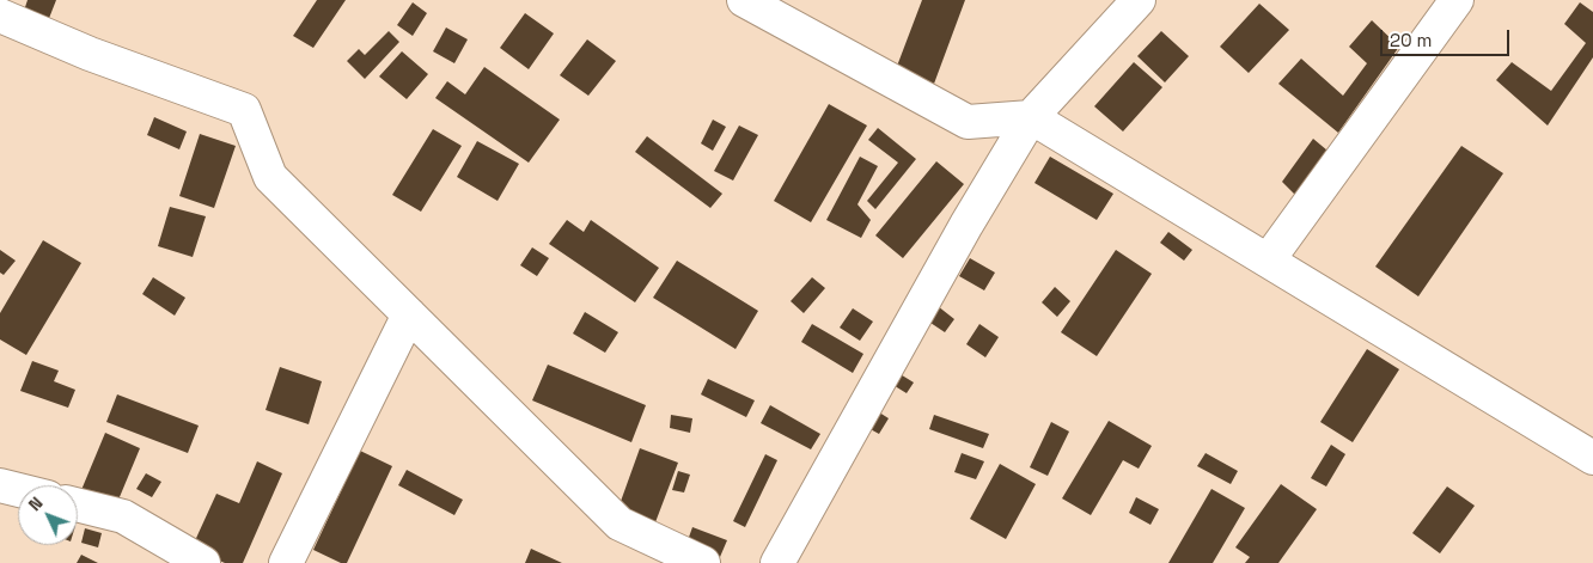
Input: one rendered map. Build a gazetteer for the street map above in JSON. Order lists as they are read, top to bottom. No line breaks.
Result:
{"scale_bar":"20 m","north":"top left"}
